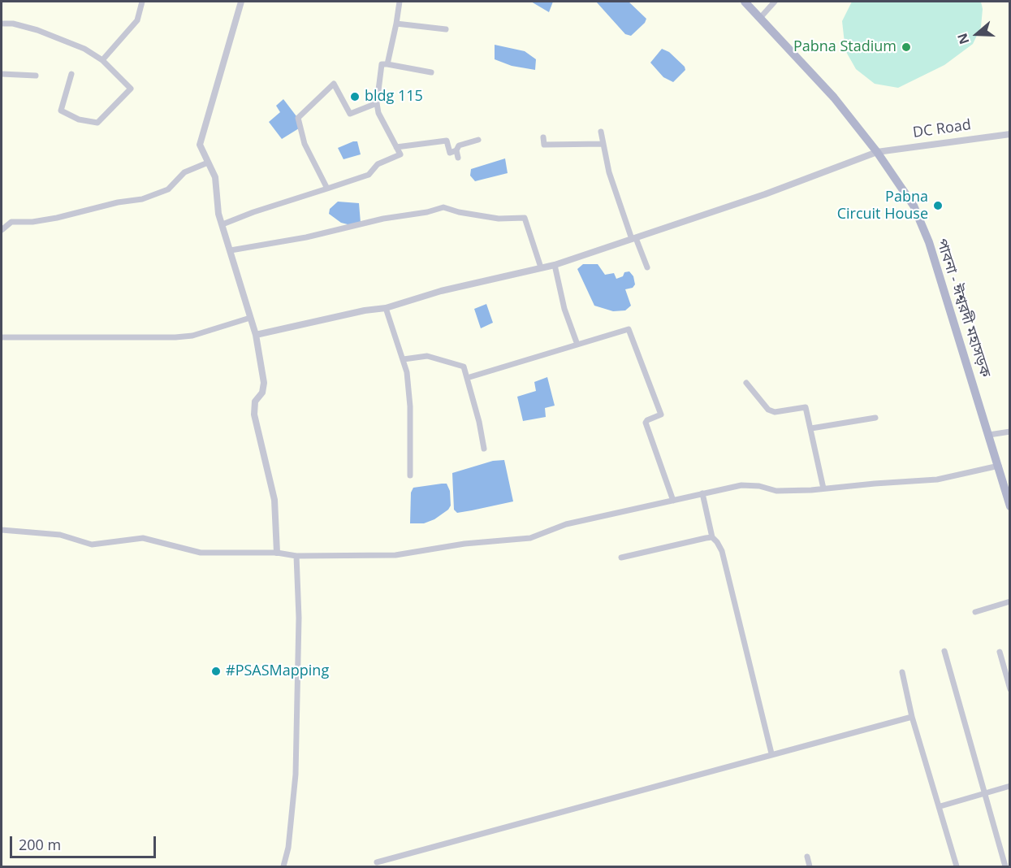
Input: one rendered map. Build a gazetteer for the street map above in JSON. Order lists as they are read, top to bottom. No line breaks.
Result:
{"streets":{"main road":["পাবনা - ঈশ্বরদী মহাসড়ক"],"street":["DC Road"]},"crossings":[["DC Road","পাবনা - ঈশ্বরদী মহাসড়ক"]],"places":["Pabna Stadium","bldg 115","Pabna Circuit House","#PSASMapping"],"scale_bar":"200 m","north":"left"}
